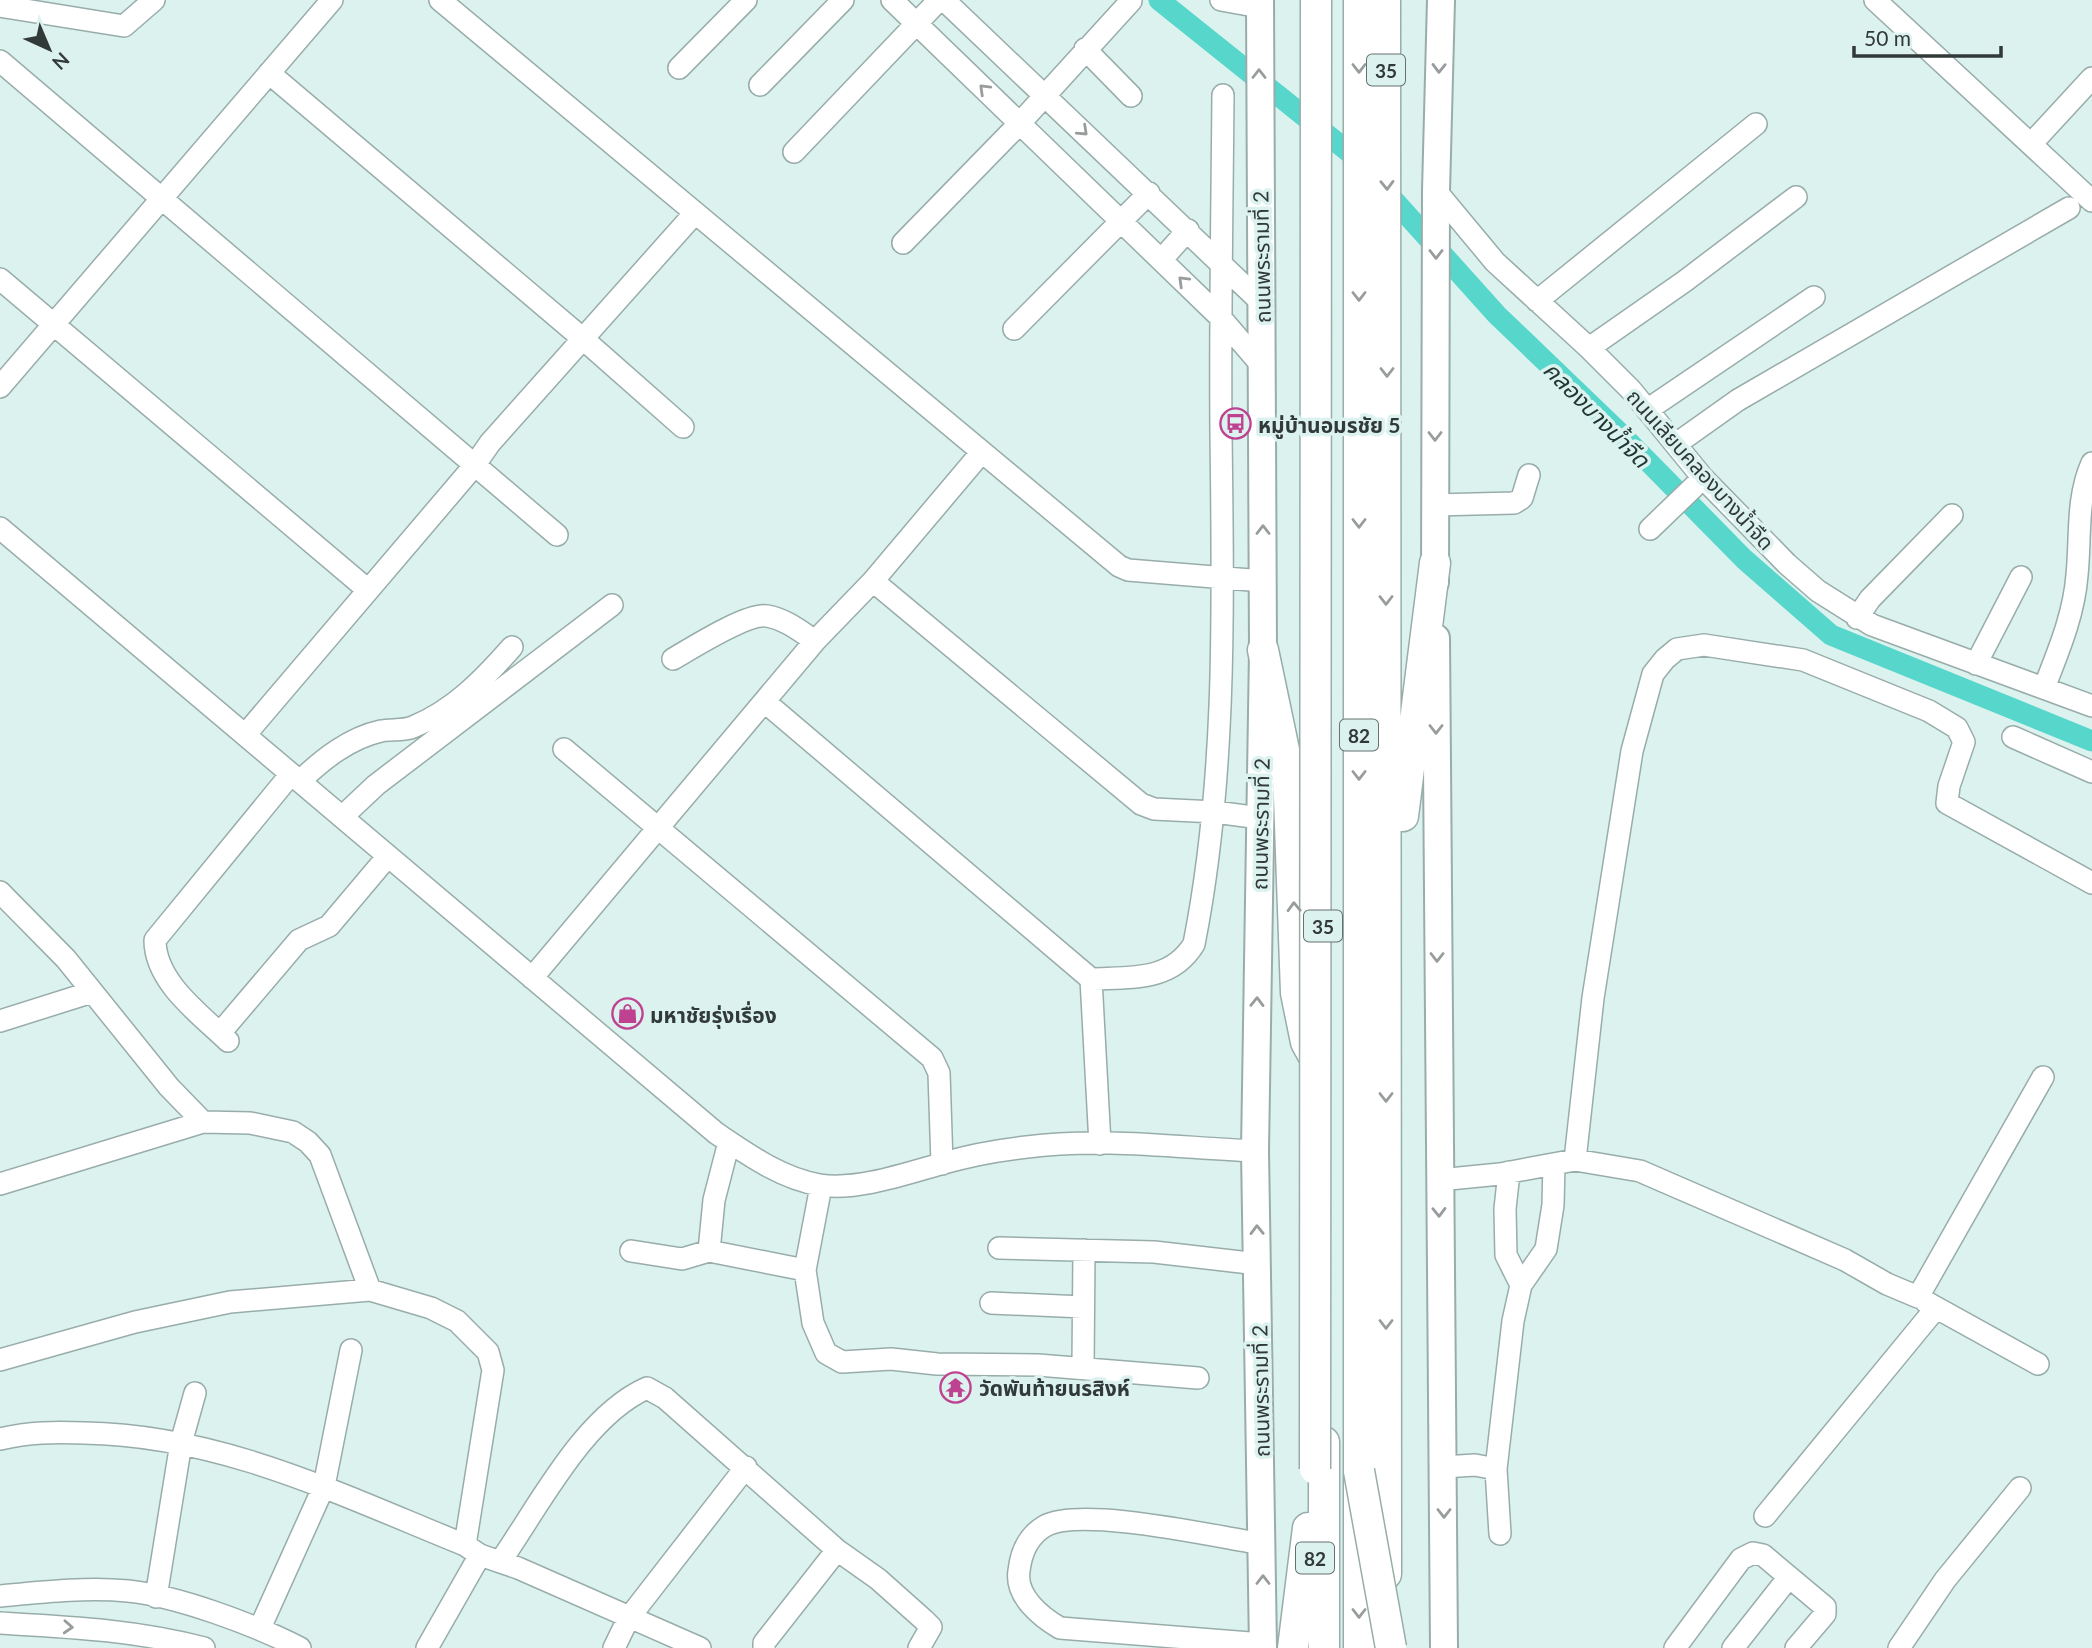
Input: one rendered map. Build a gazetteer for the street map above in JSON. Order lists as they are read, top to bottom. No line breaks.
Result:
{"streets":{"highway":["35","82"],"main road":["ถนนพระรามที่ 2"],"street":["ถนนเลียบคลองบางน้ำจืด"]},"water":["คลองบางน้ำจืด"],"places":{"bus stop":["หมู่บ้านอมรชัย 5"],"shop":["มหาชัยรุ่งเรื่อง"],"temple":["วัดพันท้ายนรสิงห์"]},"scale_bar":"50 m","north":"bottom right"}
